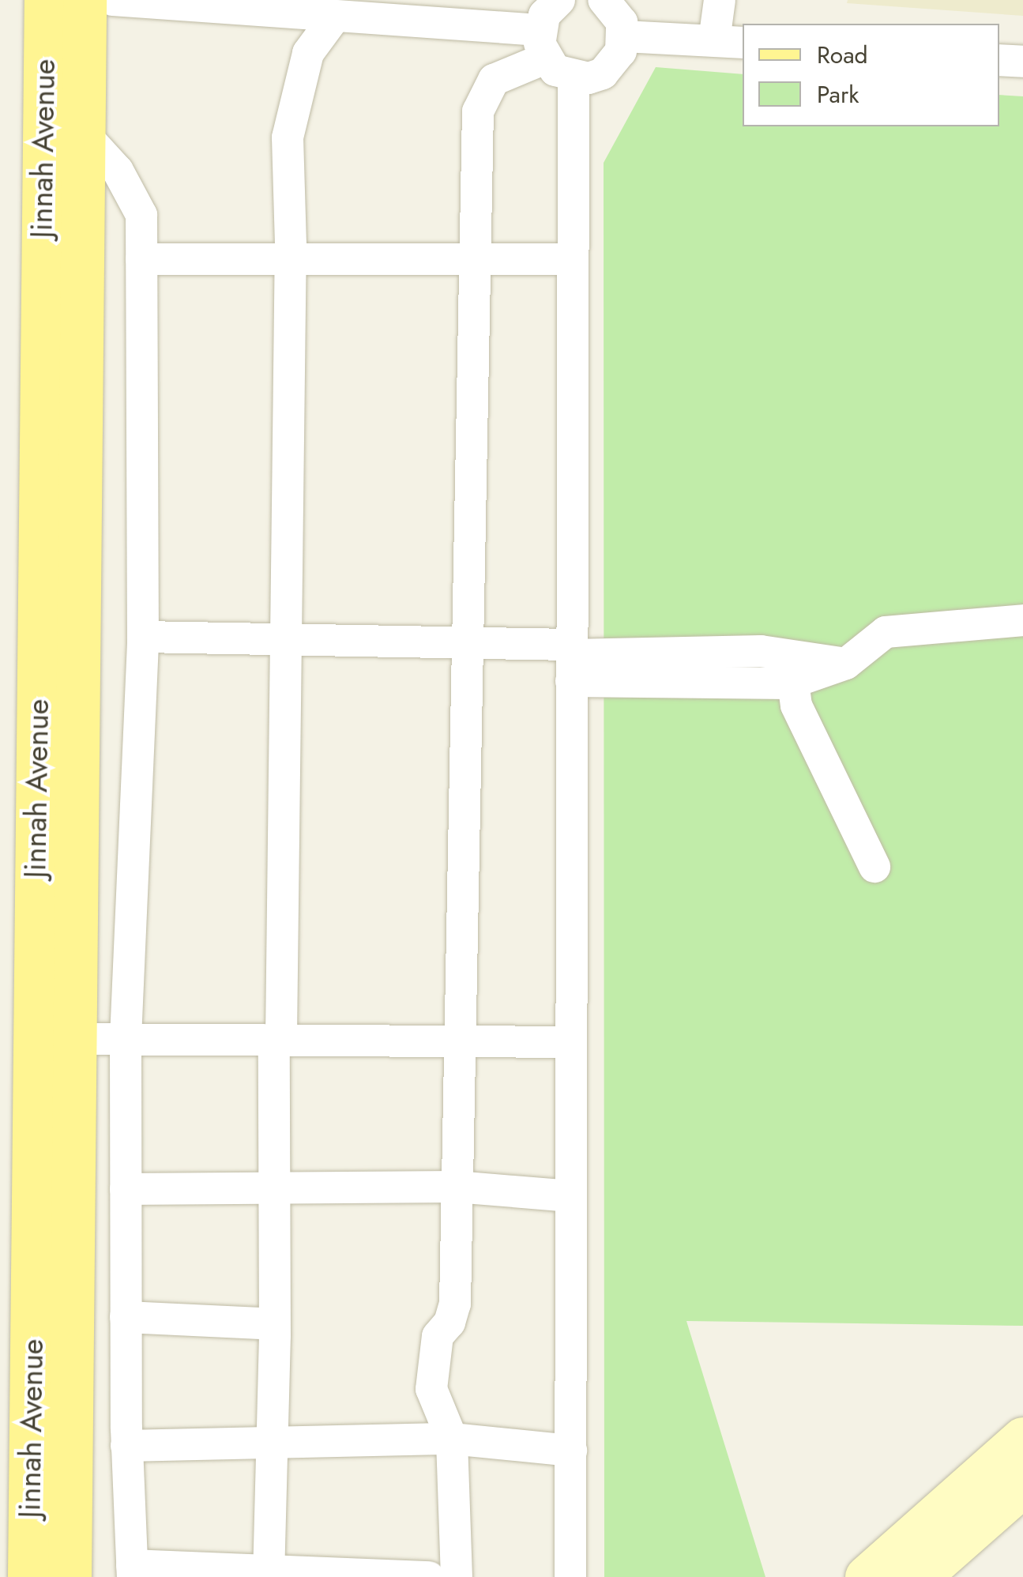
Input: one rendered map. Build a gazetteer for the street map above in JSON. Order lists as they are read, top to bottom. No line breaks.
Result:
{"streets":{"main road":["Jinnah Avenue"]},"legend":["Road","Park"]}
